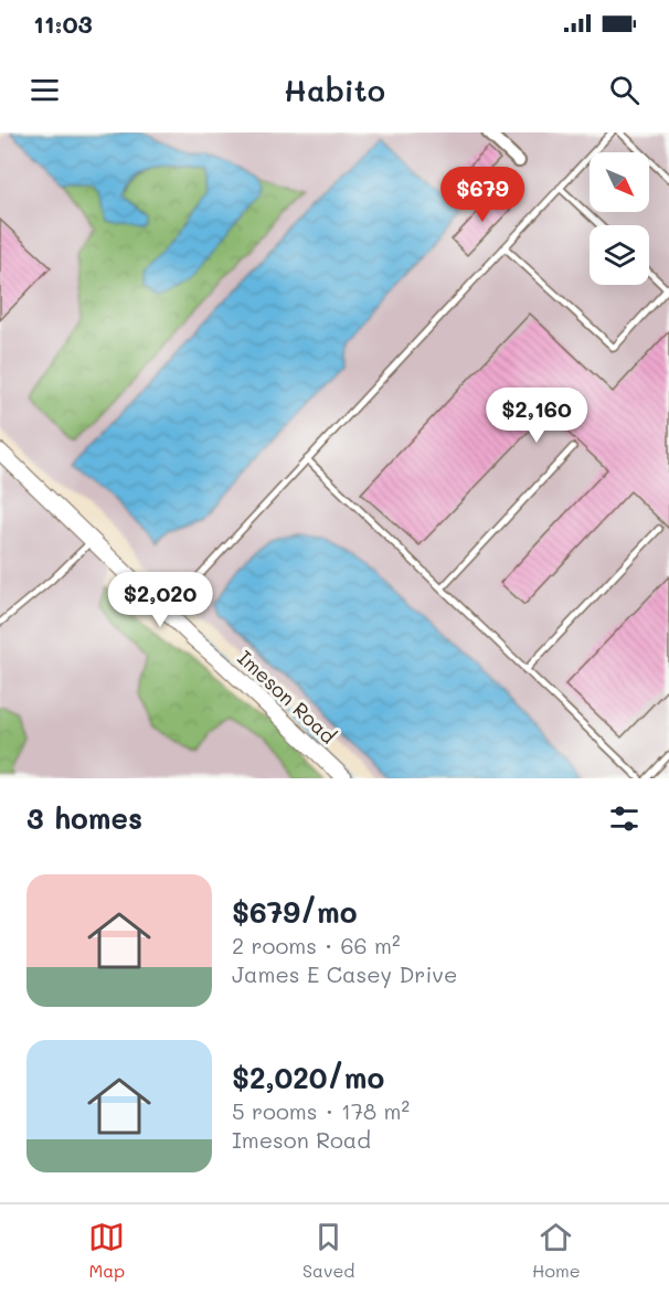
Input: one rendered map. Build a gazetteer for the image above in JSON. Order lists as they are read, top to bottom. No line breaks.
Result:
{"streets":{"street":["Imeson Road"]},"north":"bottom right","page":{"status":"11:03","header":"Habito","price":["$679","$2,160","$2,020"],"heading":"3 homes","list":[{"name":"$679/mo","note":"2 rooms · 66 m² · James E Casey Drive"},{"name":"$2,020/mo","note":"5 rooms · 178 m² · Imeson Road"}],"tabs":["Map","Saved","Home"]}}
